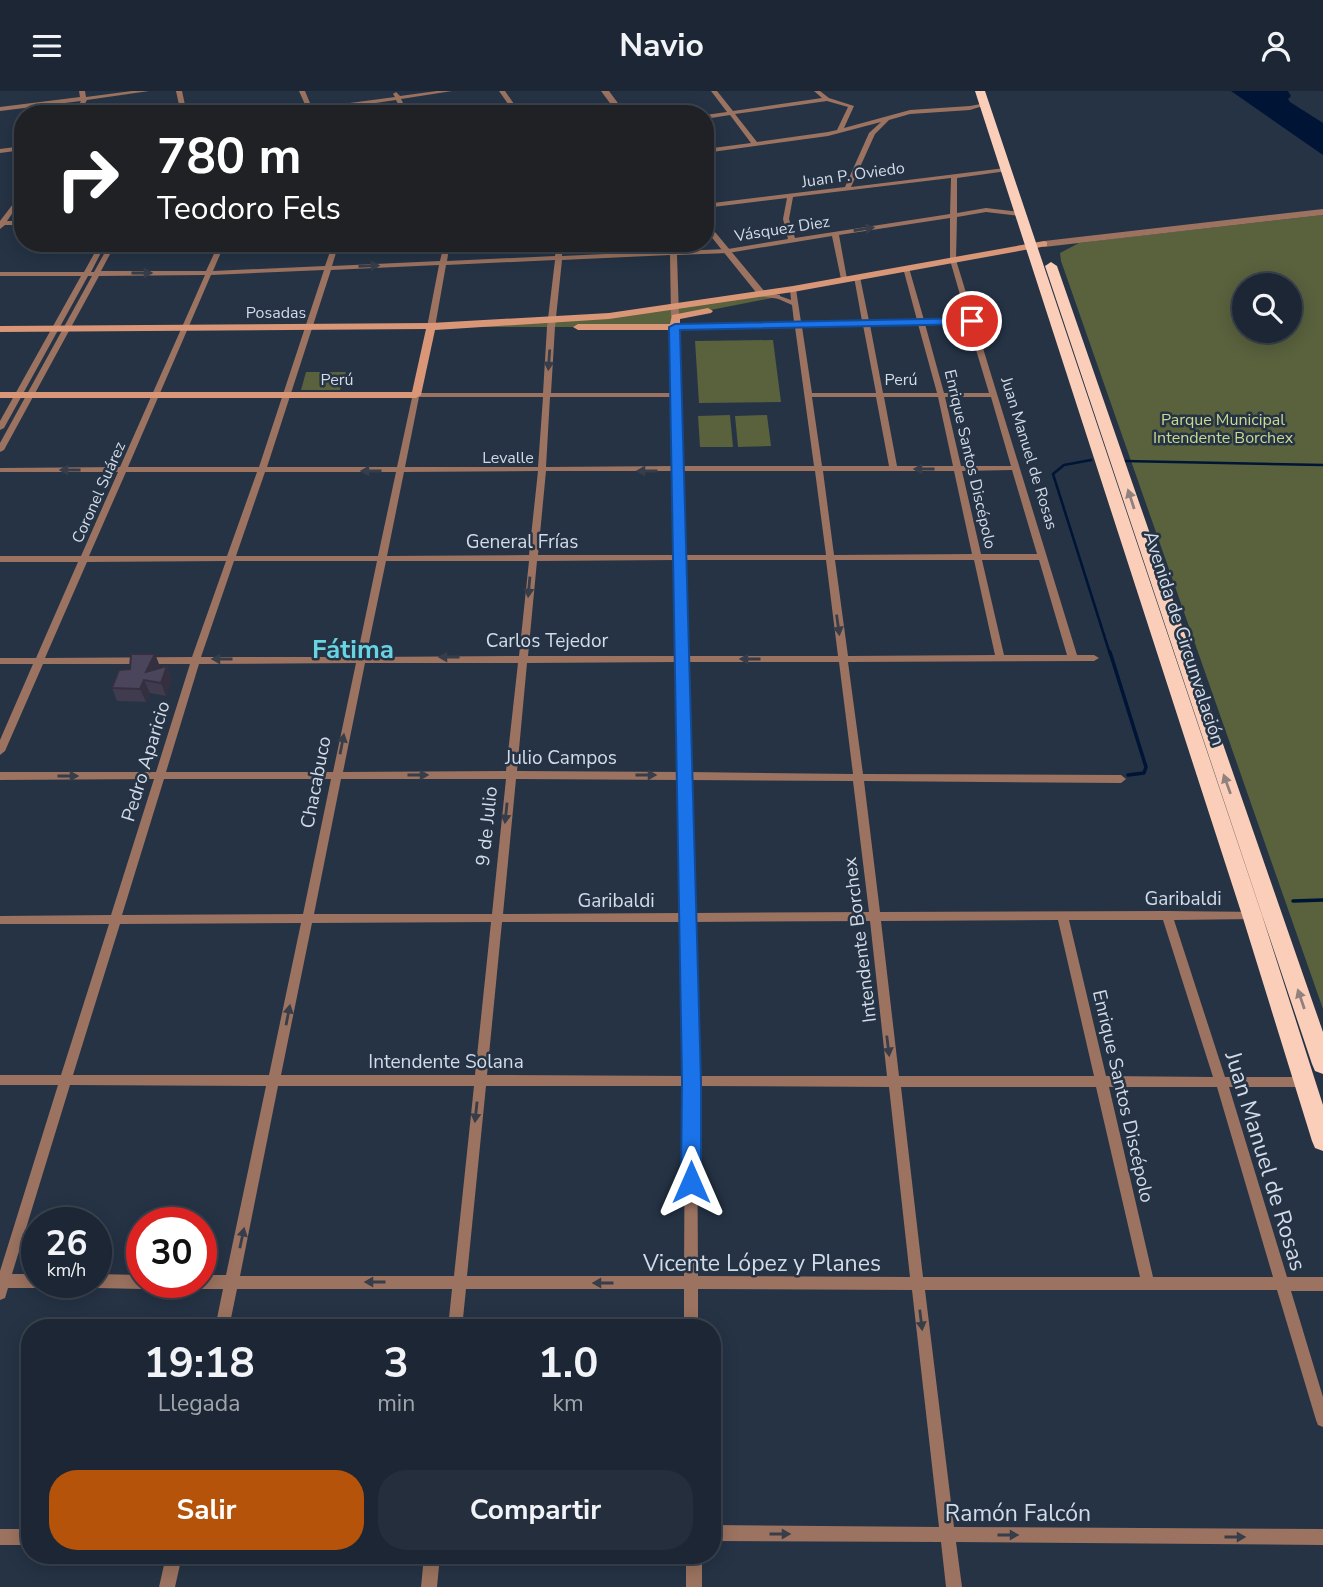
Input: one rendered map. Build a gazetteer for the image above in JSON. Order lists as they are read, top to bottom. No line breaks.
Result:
{"streets":{"highway":["Avenida de Circunvalación"],"main road":["Posadas","Perú","Chacabuco"],"street":["Juan P. Oviedo","Vásquez Diez","Juan Manuel de Rosas","Levalle","Enrique Santos Discépolo","Coronel Suárez","General Frías","Carlos Tejedor","Julio Campos","Pedro Aparicio","9 de Julio","Garibaldi","Intendente Borchex","Intendente Solana","Vicente López y Planes","Ramón Falcón"]},"crossings":[["Juan P. Oviedo","Juan Manuel de Rosas"],["Juan P. Oviedo","Avenida de Circunvalación"],["Vásquez Diez","Juan Manuel de Rosas"],["Vásquez Diez","Coronel Suárez"],["Vásquez Diez","Avenida de Circunvalación"],["Vásquez Diez","Pedro Aparicio"],["Vásquez Diez","Chacabuco"],["Vásquez Diez","9 de Julio"],["Posadas","Coronel Suárez"],["Posadas","Pedro Aparicio"],["Posadas","Chacabuco"],["Posadas","9 de Julio"],["Perú","Juan Manuel de Rosas"],["Perú","Enrique Santos Discépolo"],["Perú","Coronel Suárez"],["Perú","Pedro Aparicio"],["Perú","Chacabuco"],["Perú","9 de Julio"],["Perú","Intendente Borchex"],["Juan Manuel de Rosas","Levalle"],["Juan Manuel de Rosas","General Frías"],["Juan Manuel de Rosas","Carlos Tejedor"],["Juan Manuel de Rosas","Garibaldi"],["Juan Manuel de Rosas","Intendente Solana"],["Juan Manuel de Rosas","Vicente López y Planes"],["Levalle","Enrique Santos Discépolo"],["Levalle","Coronel Suárez"],["Levalle","Pedro Aparicio"],["Levalle","Chacabuco"],["Levalle","9 de Julio"],["Levalle","Intendente Borchex"],["Enrique Santos Discépolo","General Frías"],["Enrique Santos Discépolo","Carlos Tejedor"],["Enrique Santos Discépolo","Garibaldi"],["Enrique Santos Discépolo","Intendente Solana"],["Enrique Santos Discépolo","Vicente López y Planes"],["Coronel Suárez","General Frías"],["Coronel Suárez","Carlos Tejedor"],["General Frías","Pedro Aparicio"],["General Frías","Chacabuco"],["General Frías","9 de Julio"],["General Frías","Intendente Borchex"],["Avenida de Circunvalación","Garibaldi"],["Avenida de Circunvalación","Intendente Solana"],["Carlos Tejedor","Pedro Aparicio"],["Carlos Tejedor","Chacabuco"],["Carlos Tejedor","9 de Julio"],["Carlos Tejedor","Intendente Borchex"],["Julio Campos","Pedro Aparicio"],["Julio Campos","Chacabuco"],["Julio Campos","9 de Julio"],["Julio Campos","Intendente Borchex"],["Pedro Aparicio","Garibaldi"],["Pedro Aparicio","Intendente Solana"],["Chacabuco","Garibaldi"],["Chacabuco","Intendente Solana"],["Chacabuco","Vicente López y Planes"],["9 de Julio","Garibaldi"],["9 de Julio","Intendente Solana"],["9 de Julio","Vicente López y Planes"],["Garibaldi","Intendente Borchex"],["Intendente Borchex","Intendente Solana"],["Intendente Borchex","Vicente López y Planes"],["Intendente Borchex","Ramón Falcón"]],"one_way":["Levalle","Carlos Tejedor","Julio Campos","Chacabuco","9 de Julio","Intendente Borchex","Vicente López y Planes","Ramón Falcón"],"districts":["Fátima"],"parks":["Parque Municipal Intendente Borchex"],"page":{"header":"Navio","turn":["780 m","Teodoro Fels"],"speed":"26 km/h","limit":"30","eta":["19:18","Llegada","3","min","1.0","km"],"buttons":["Salir","Compartir"]}}
